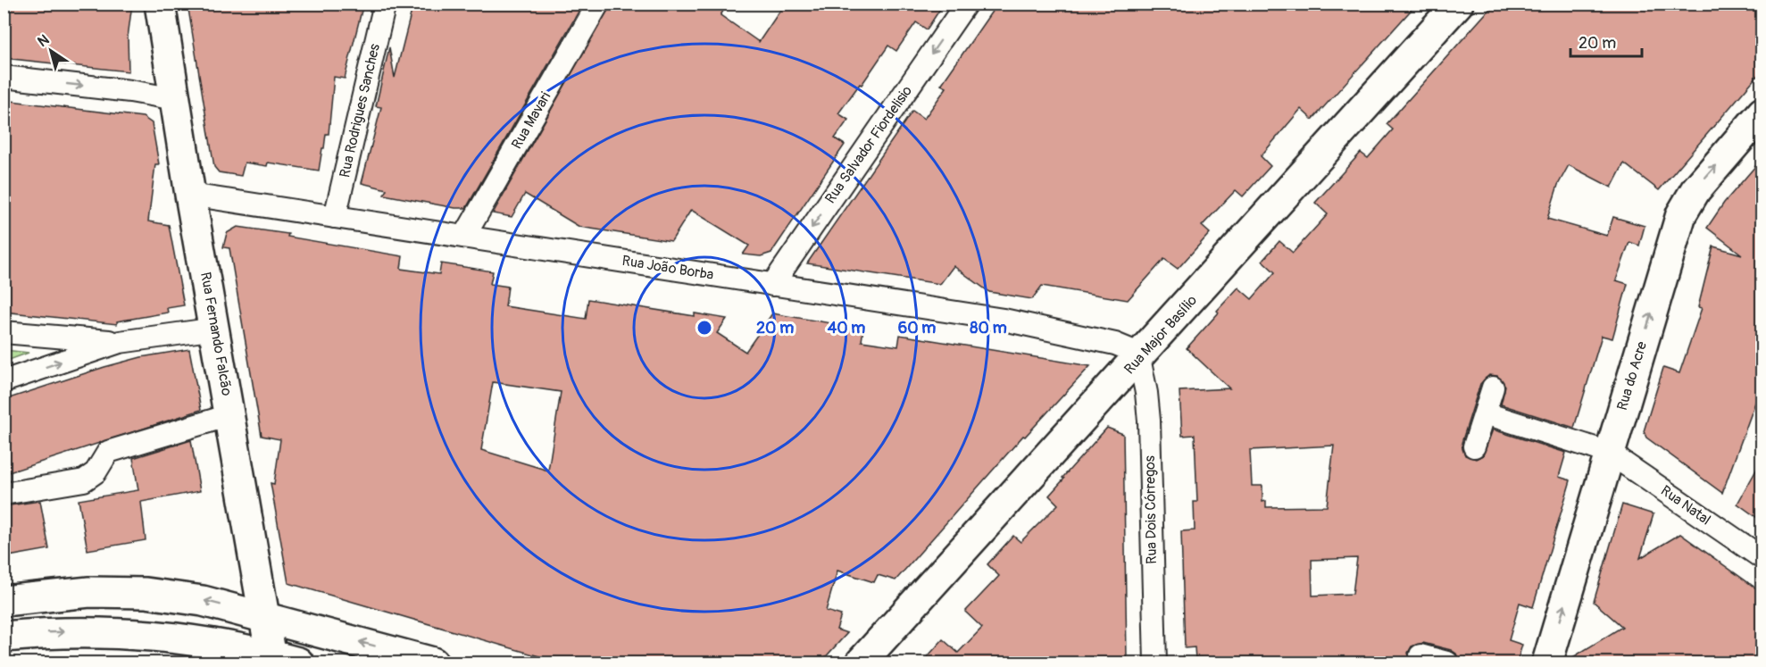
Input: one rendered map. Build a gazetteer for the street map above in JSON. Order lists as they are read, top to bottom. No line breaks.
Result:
{"streets":{"main road":["Rua Fernando Falcão","Rua Major Basílio","Rua do Acre"],"street":["Rua Rodrigues Sanches","Rua Mavari","Rua Salvador Fiordelisio","Rua João Borba","Rua Natal","Rua Dois Córregos"]},"crossings":[["Rua Rodrigues Sanches","Rua João Borba"],["Rua Mavari","Rua João Borba"],["Rua Salvador Fiordelisio","Rua João Borba"],["Rua João Borba","Rua Fernando Falcão"],["Rua João Borba","Rua Major Basílio"],["Rua João Borba","Rua Dois Córregos"],["Rua Major Basílio","Rua Dois Córregos"],["Rua do Acre","Rua Natal"]],"one_way":["Rua Salvador Fiordelisio","Rua do Acre"],"scale_bar":"20 m","north":"top left","rings":["20 m","40 m","60 m","80 m"]}
